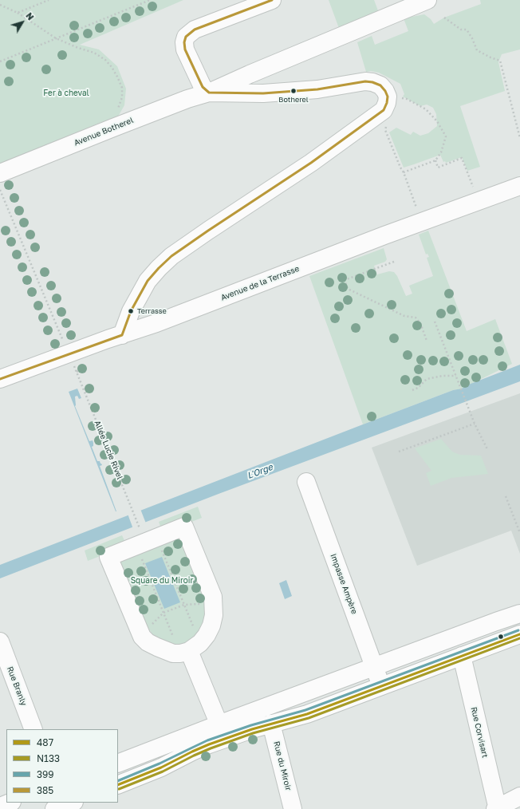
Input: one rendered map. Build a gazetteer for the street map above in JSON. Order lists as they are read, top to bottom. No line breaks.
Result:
{"streets":{"street":["Avenue Botherel","Avenue de la Terrasse","Impasse Ampère","Rue Branly","Rue Corvisart","Rue du Miroir"],"path":["Allée Lucie Rivel"]},"water":["L'Orge"],"parks":["Fer à cheval","Square du Miroir"],"places":["Botherel","Terrasse"],"lines":["transit line 385","transit line 399","transit line 487","transit line N133"],"legend":["487","N133","399","385"],"north":"top right"}
